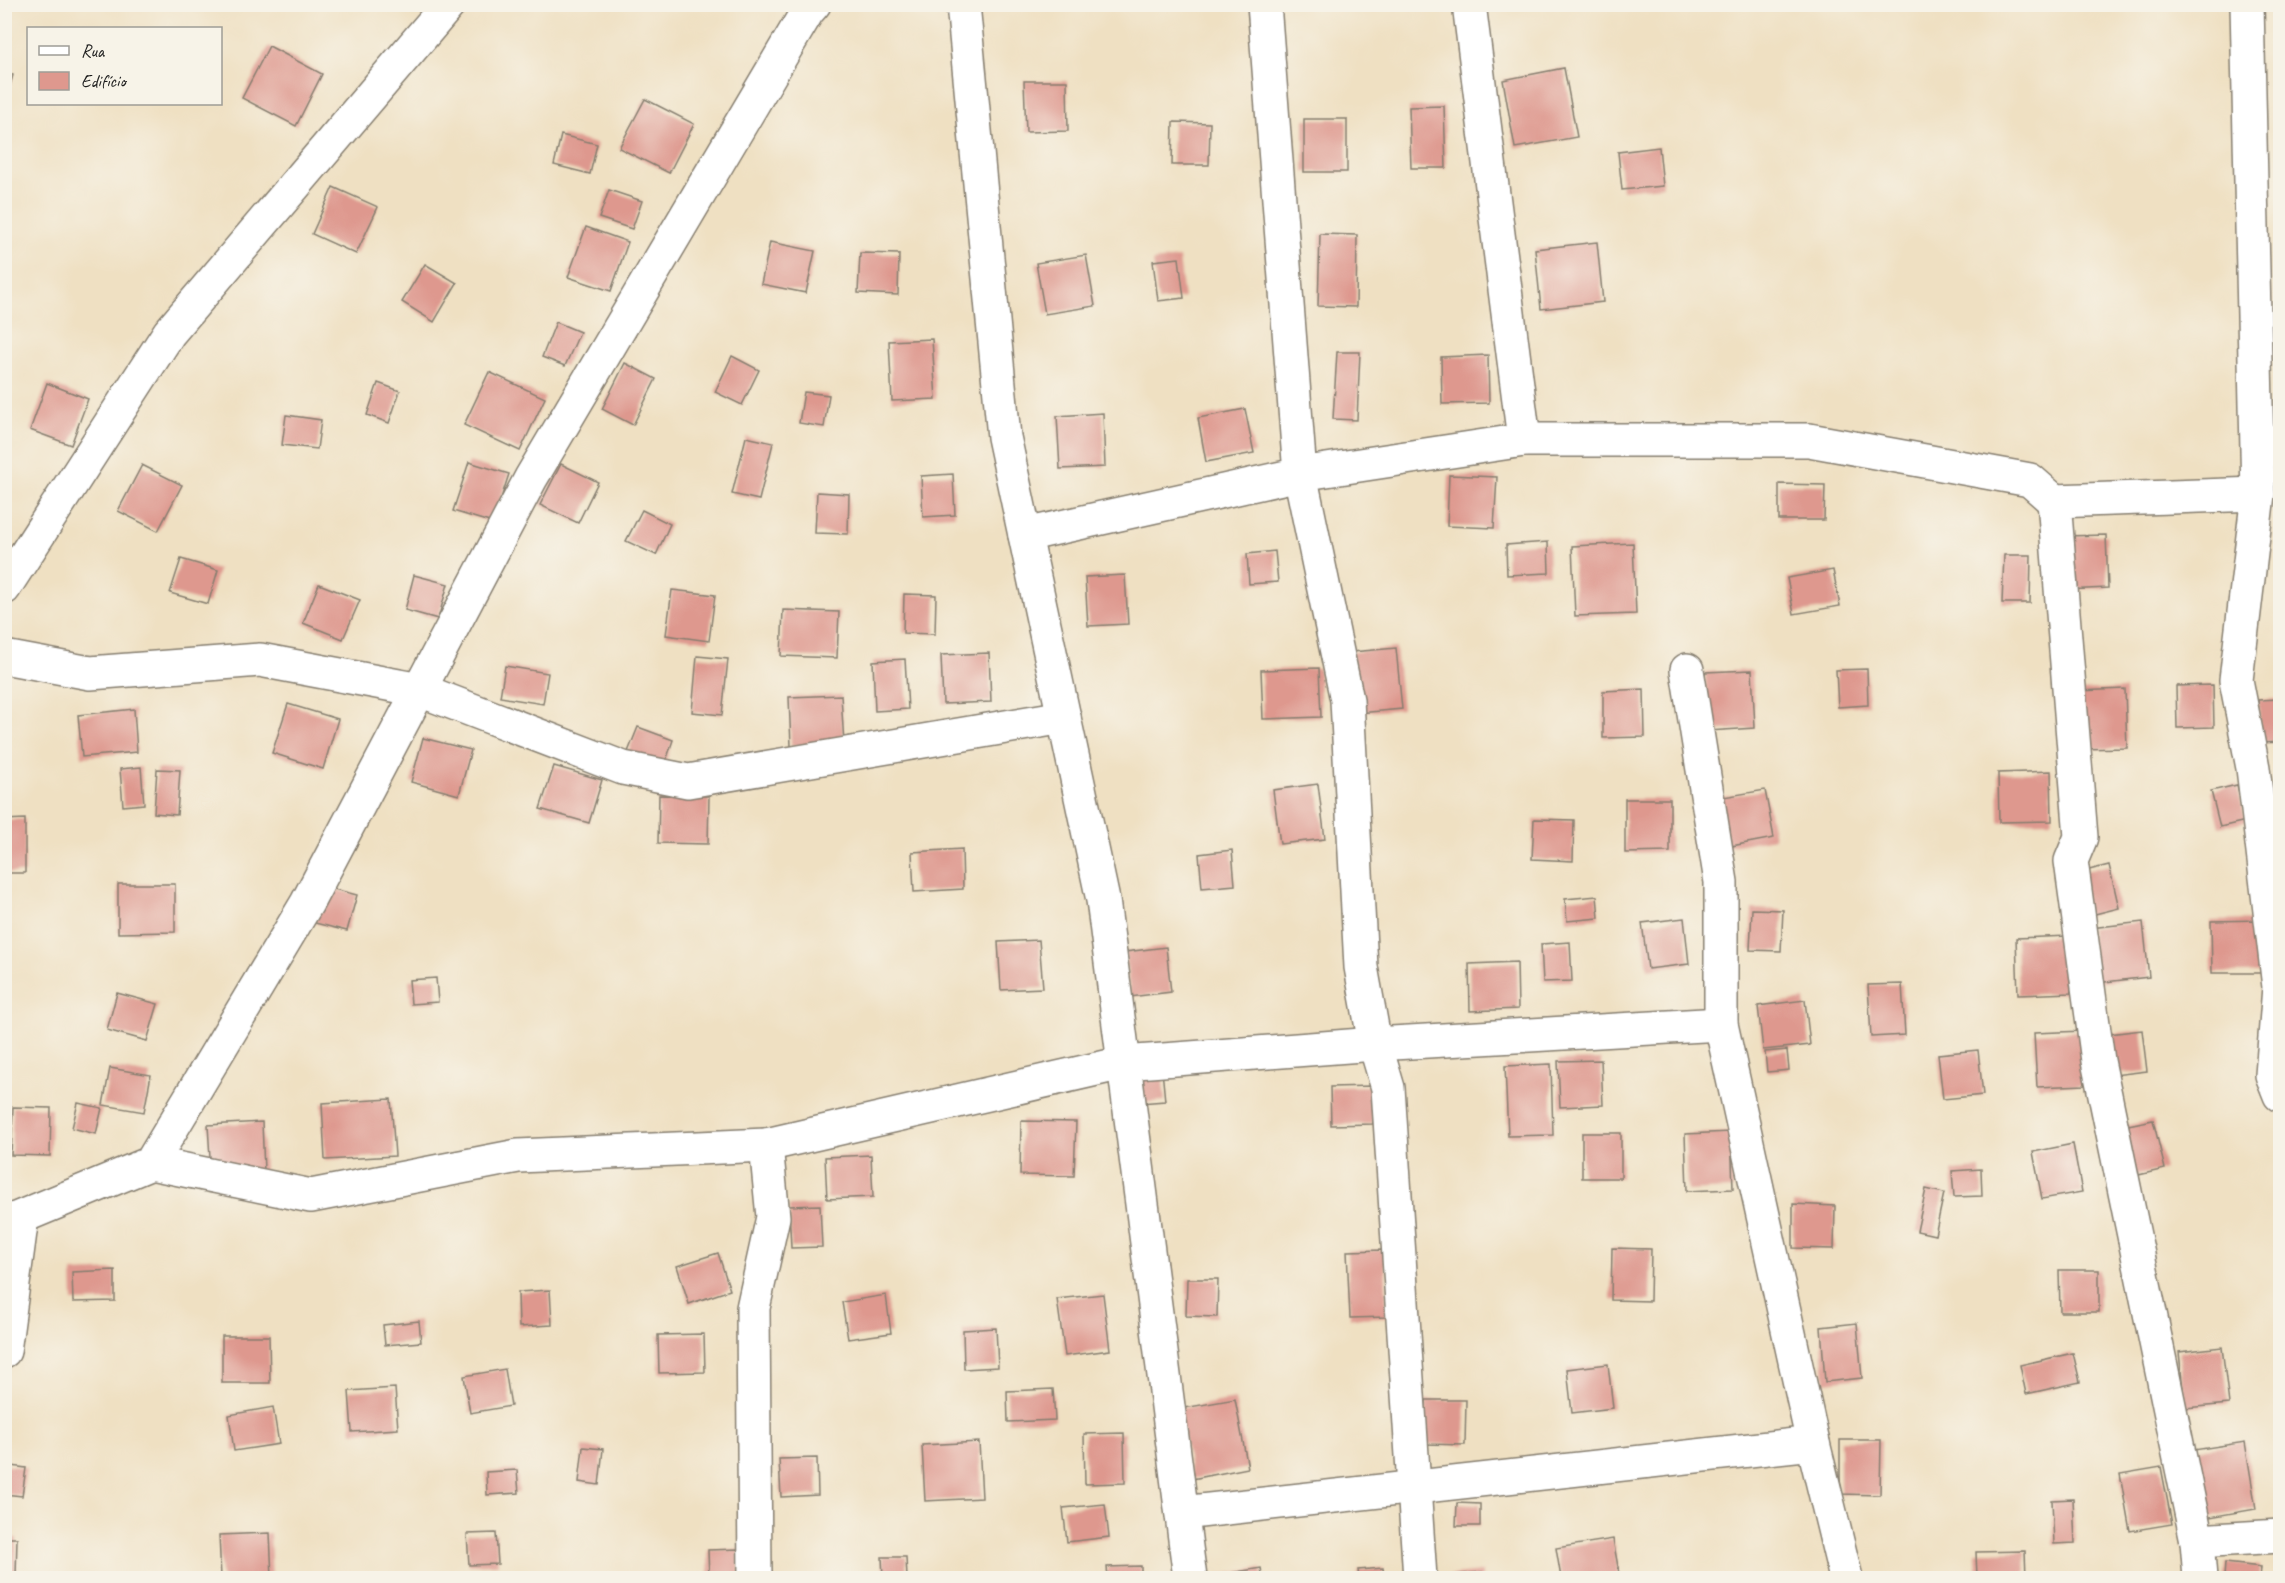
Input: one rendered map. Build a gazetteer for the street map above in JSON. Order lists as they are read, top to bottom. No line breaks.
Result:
{"legend":["Rua","Edifício"]}
